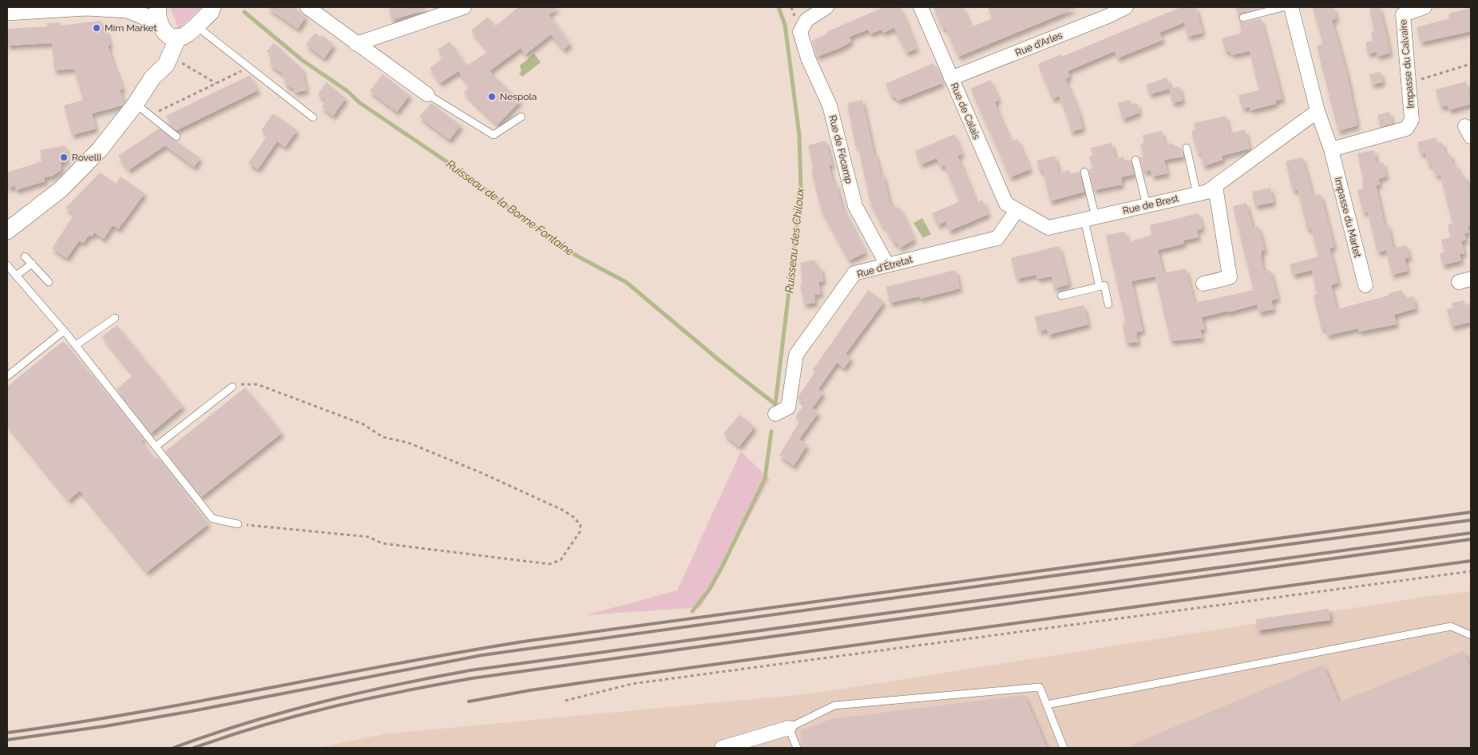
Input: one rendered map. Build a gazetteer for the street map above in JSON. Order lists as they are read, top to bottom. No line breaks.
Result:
{"streets":{"street":["Rue d'Arles","Impasse du Calvaire","Rue de Calais","Rue de Fécamp","Rue de Brest","Impasse du Martet","Rue d'Étretat"]},"crossings":[["Rue d'Arles","Rue de Calais"],["Impasse du Calvaire","Impasse du Martet"],["Rue de Calais","Rue de Brest"],["Rue de Calais","Rue d'Étretat"],["Rue de Fécamp","Rue d'Étretat"],["Rue de Brest","Rue d'Étretat"]],"water":["Ruisseau de la Bonne Fontaine","Ruisseau des Chiloux"],"places":["Mim Market","Nespola","Rovelli"]}
